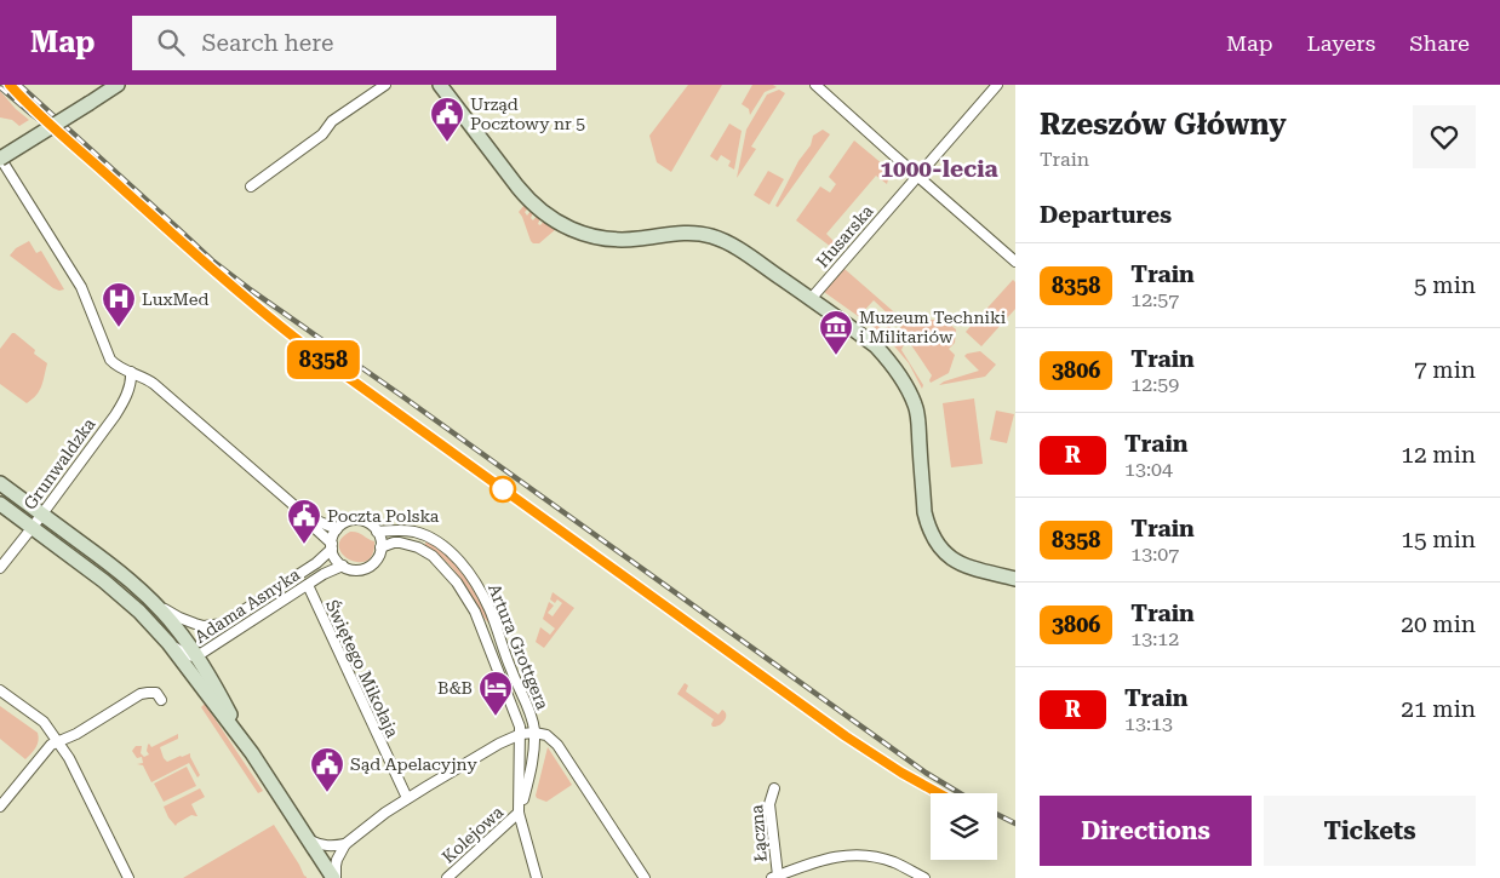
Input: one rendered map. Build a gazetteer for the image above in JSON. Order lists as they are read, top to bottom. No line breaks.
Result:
{"streets":{"street":["Husarska","Grunwaldzka","Adama Asnyka","Artura Grottgera","Świętego Mikołaja","Łączna","Kolejowa"]},"crossings":[["Adama Asnyka","Artura Grottgera"],["Adama Asnyka","Świętego Mikołaja"],["Artura Grottgera","Kolejowa"]],"districts":["1000-lecia"],"places":{"public building":["Urząd Pocztowy nr 5","Poczta Polska","Sąd Apelacyjny"],"hospital":["LuxMed"],"museum":["Muzeum Techniki i Militariów"],"hotel":["B&B"]},"page":{"header":"Map","search":"Search here","nav":["Map","Layers","Share"],"on_map":"8358","heading":[["Rzeszów Główny","Train"],"Departures"],"list":[{"mark":"8358","name":"Train","note":"12:57","value":"5 min"},{"mark":"3806","name":"Train","note":"12:59","value":"7 min"},{"mark":"R","name":"Train","note":"13:04","value":"12 min"},{"mark":"8358","name":"Train","note":"13:07","value":"15 min"},{"mark":"3806","name":"Train","note":"13:12","value":"20 min"},{"mark":"R","name":"Train","note":"13:13","value":"21 min"}],"buttons":["Directions","Tickets"]}}
